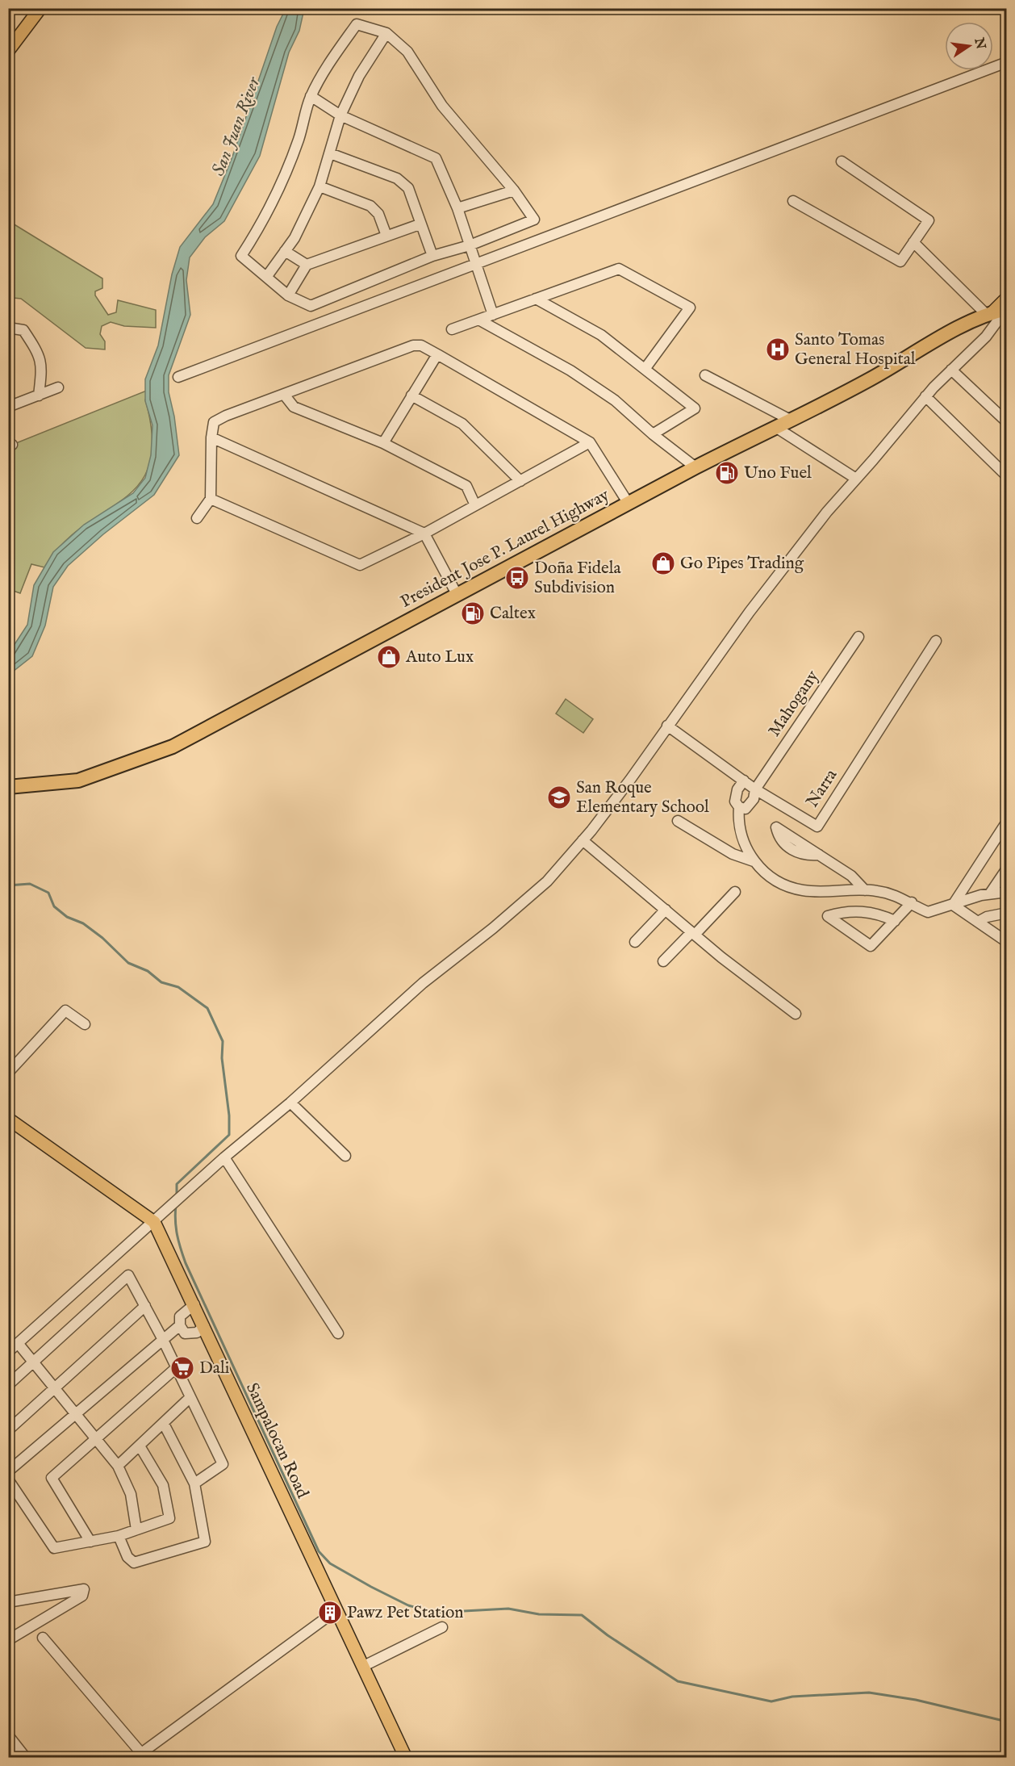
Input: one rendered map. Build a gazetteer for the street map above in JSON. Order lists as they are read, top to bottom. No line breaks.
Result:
{"streets":{"highway":["President Jose P. Laurel Highway"],"main road":["Sampalocan Road"],"street":["Mahogany","Narra"]},"crossings":[["Mahogany","Narra"]],"water":["San Juan River"],"places":{"hospital":["Santo Tomas General Hospital"],"fuel station":["Uno Fuel","Caltex"],"shop":["Go Pipes Trading","Auto Lux"],"bus stop":["Doña Fidela Subdivision"],"school or university":["San Roque Elementary School"],"supermarket":["Dali"],"building":["Pawz Pet Station"]},"north":"right"}
